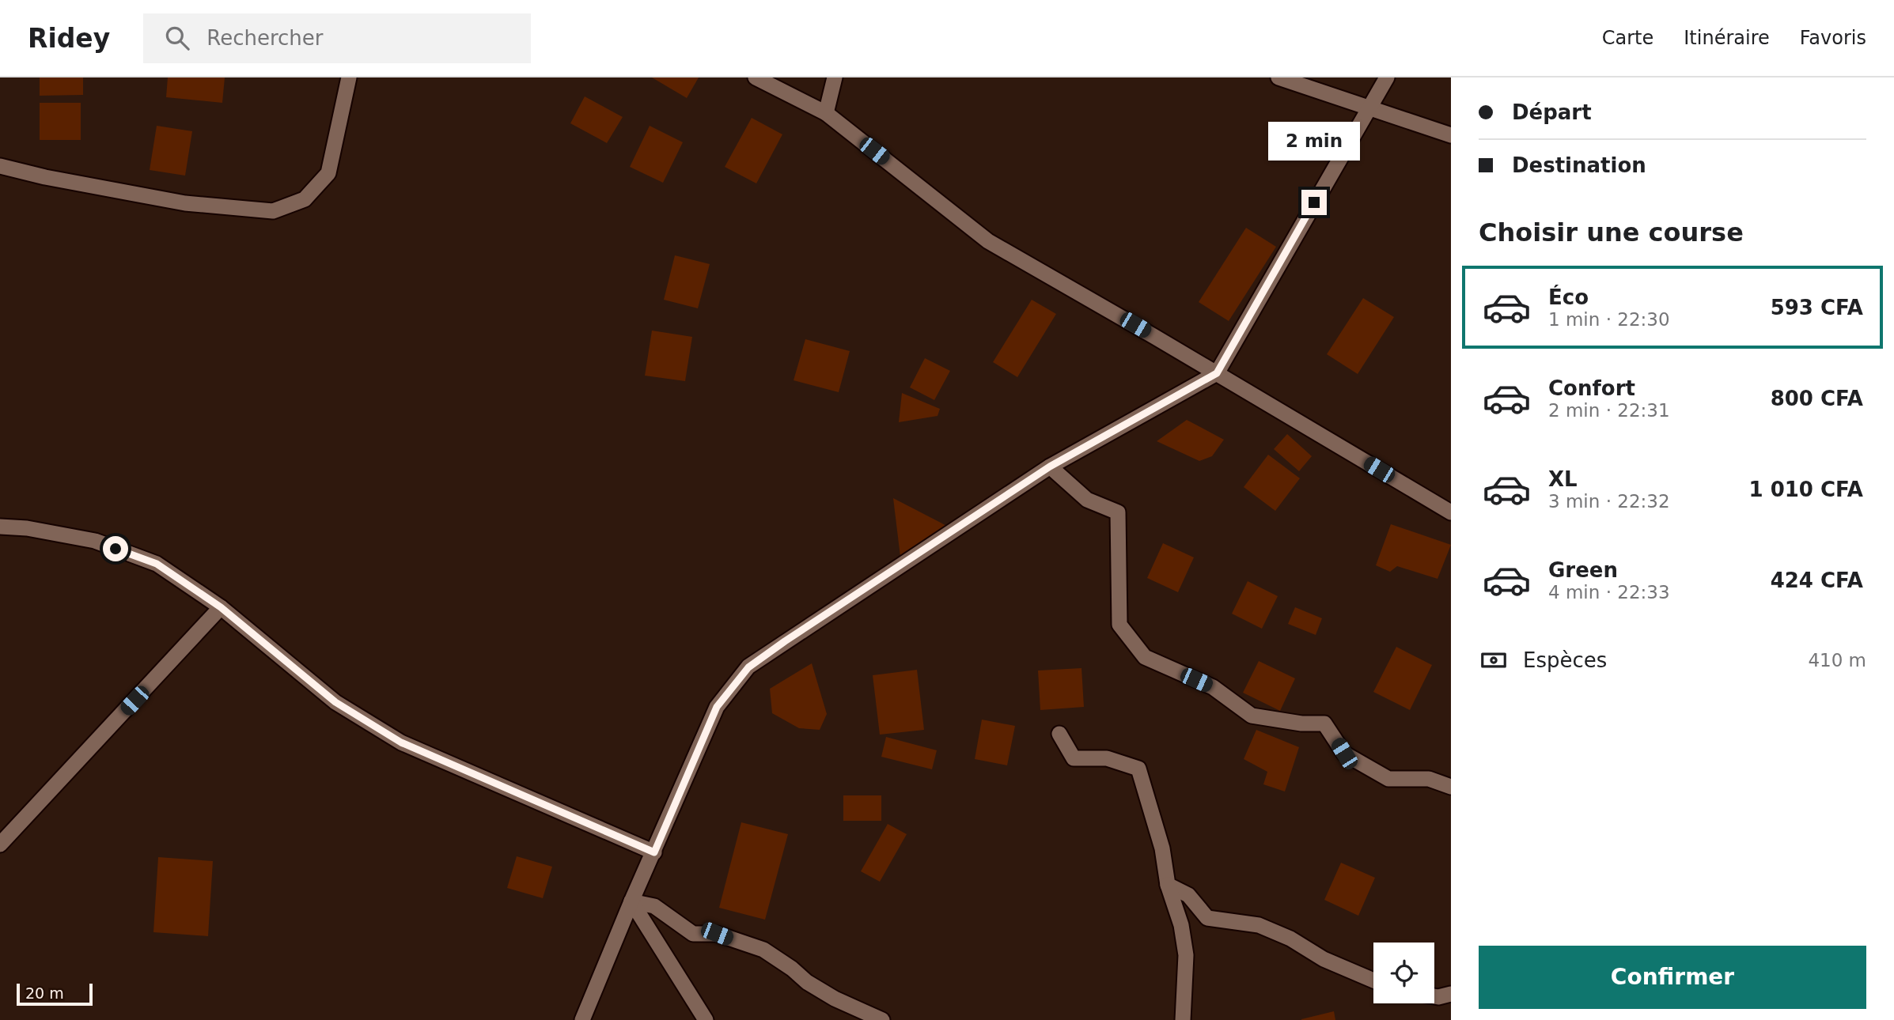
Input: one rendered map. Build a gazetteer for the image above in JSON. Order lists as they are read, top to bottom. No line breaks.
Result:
{"scale_bar":"20 m","page":{"header":"Ridey","search":"Rechercher","nav":["Carte","Itinéraire","Favoris"],"banner":["Départ","Destination"],"bubble":"2 min","heading":"Choisir une course","list":[{"name":"Éco","note":"1 min · 22:30","value":"593 CFA"},{"name":"Confort","note":"2 min · 22:31","value":"800 CFA"},{"name":"XL","note":"3 min · 22:32","value":"1 010 CFA"},{"name":"Green","note":"4 min · 22:33","value":"424 CFA"}],"pay":["Espèces","410 m"],"buttons":"Confirmer","scale":"20 m"}}
